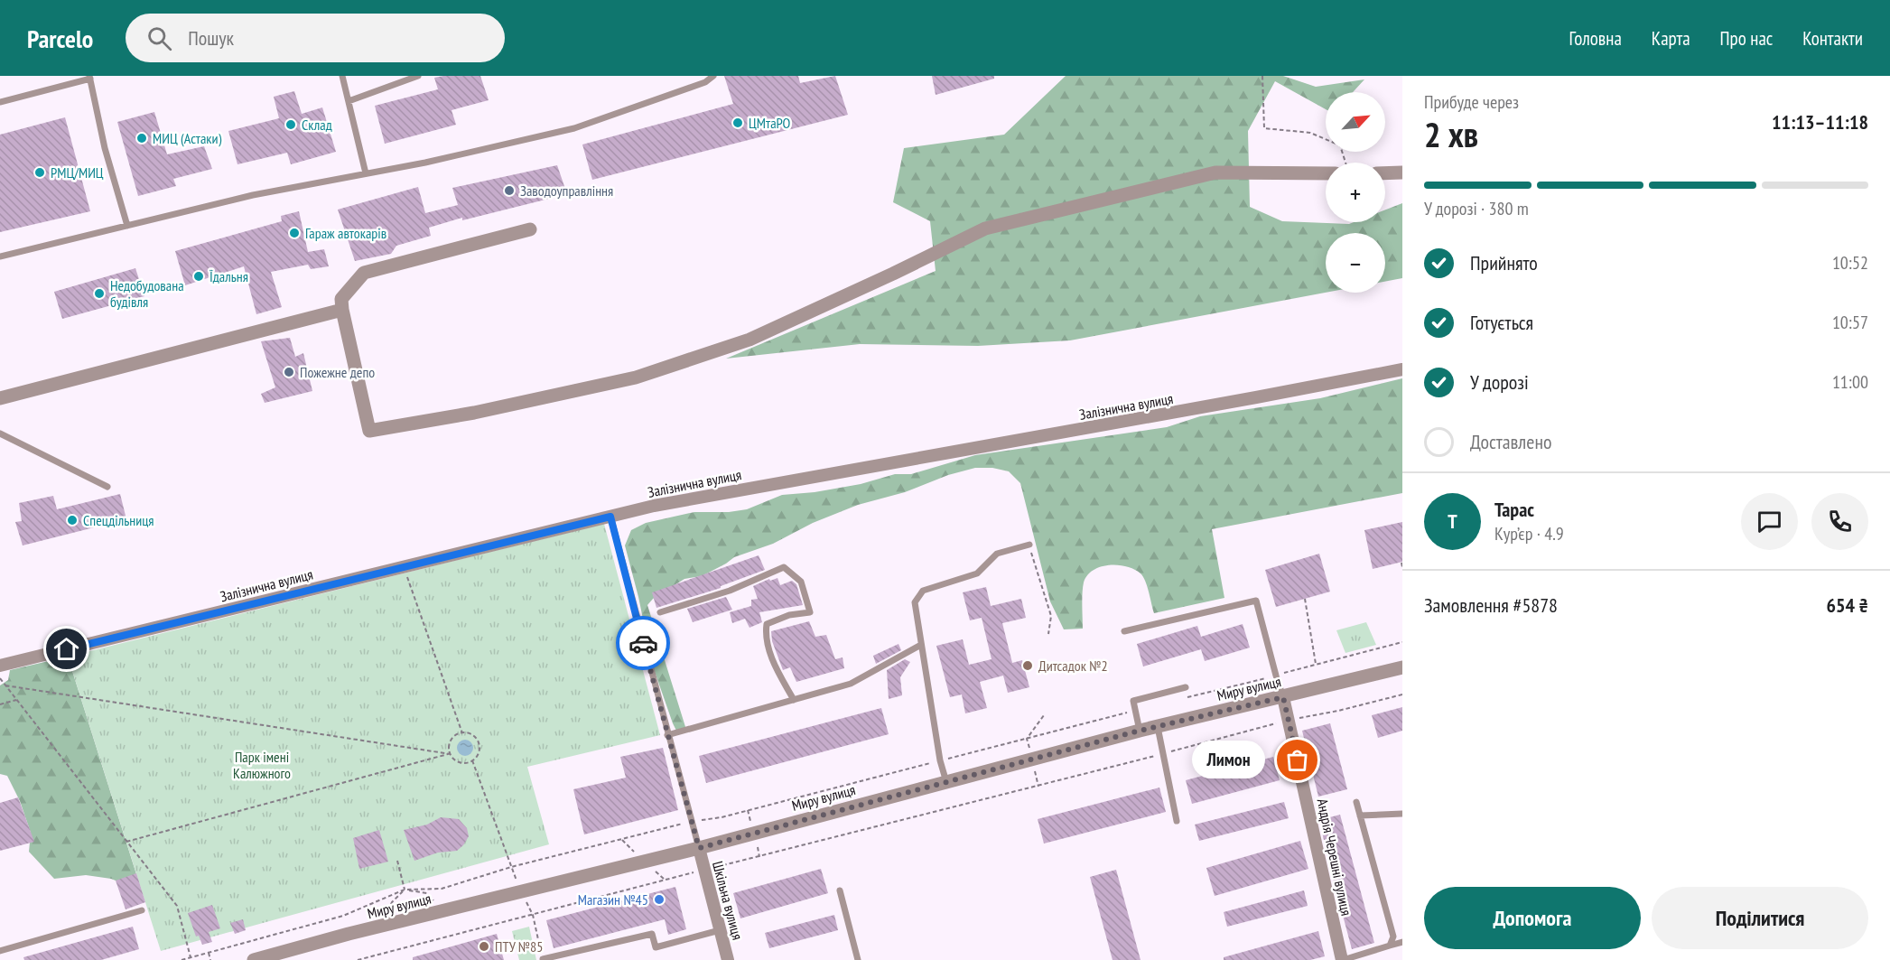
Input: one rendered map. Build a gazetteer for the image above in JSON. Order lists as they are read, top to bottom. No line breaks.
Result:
{"streets":{"street":["Залізнична вулиця","Миру вулиця","Андрія Черешні вулиця","Шкільна вулиця"]},"crossings":[["Миру вулиця","Андрія Черешні вулиця"],["Миру вулиця","Шкільна вулиця"]],"parks":["Парк імені Калюжного"],"places":["ЦМтаРО","Склад","МИЦ (Астаки)","РМЦ/МИЦ","Заводоуправління","Гараж автокарів","Їдальня","Недобудована будівля","Пожежне депо","Спецдільниця","Дитсадок №2","Лимон","Магазин №45","ПТУ №85"],"north":"top right","page":{"header":"Parcelo","search":"Пошук","nav":["Головна","Карта","Про нас","Контакти"],"heading":["2 хв","Прибуде через","11:13–11:18"],"panel":["Тарас","Кур’єр · 4.9","Замовлення #5878","654 ₴"],"map_buttons":["+","−"],"bar":"У дорозі · 380 m","list":[["Прийнято","10:52"],["Готується","10:57"],["У дорозі","11:00"],"Доставлено"],"round":"Т","bubble":"Лимон","buttons":["Допомога","Поділитися"]}}
